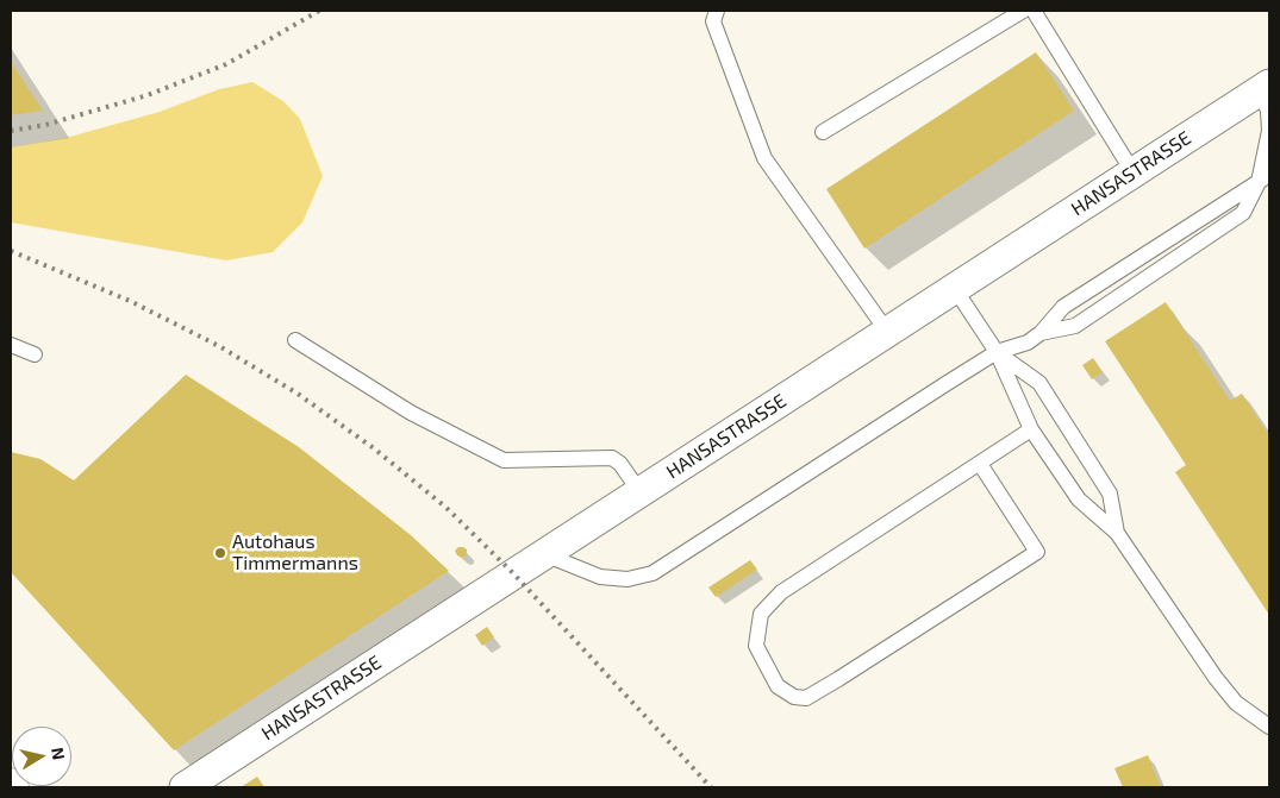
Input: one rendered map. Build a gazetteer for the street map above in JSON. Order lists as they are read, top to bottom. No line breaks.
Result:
{"streets":{"street":["HANSASTRASSE"]},"places":["Autohaus Timmermanns"],"north":"right"}
